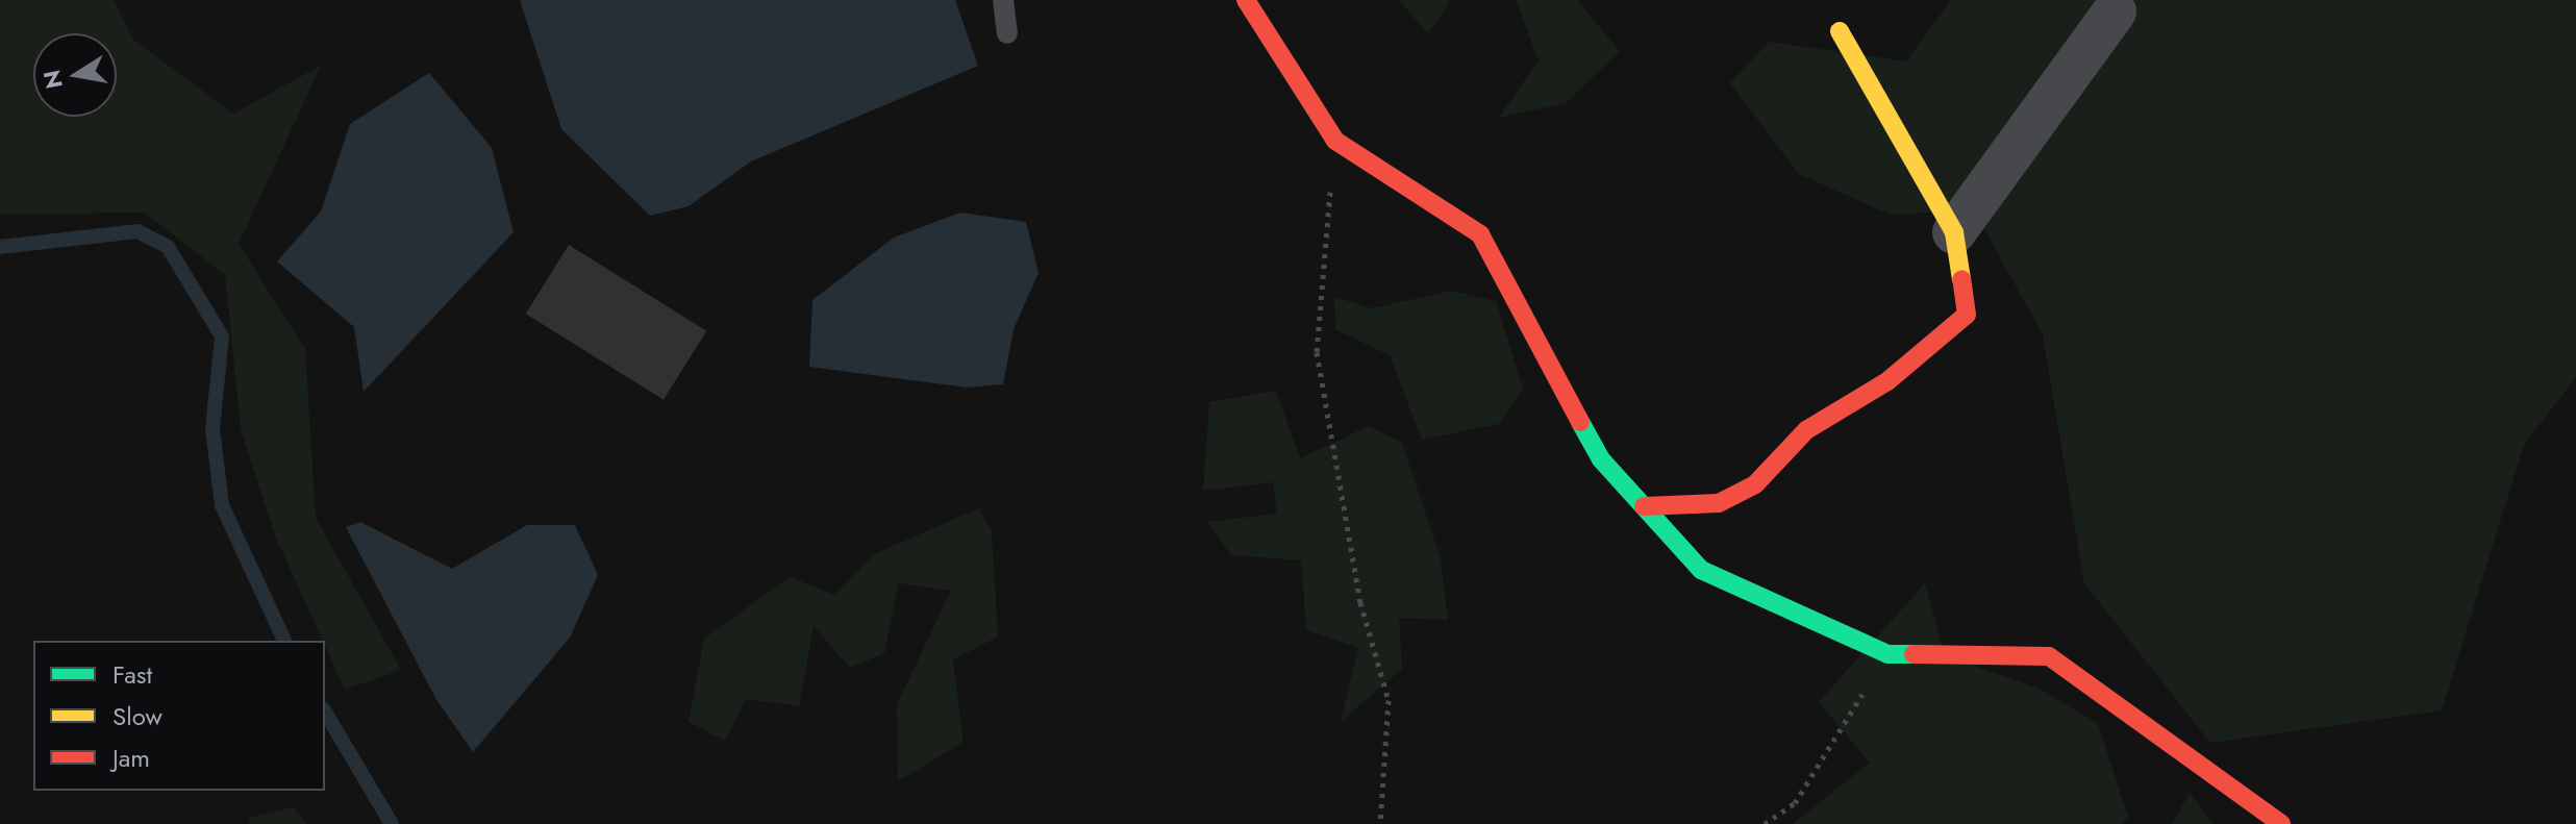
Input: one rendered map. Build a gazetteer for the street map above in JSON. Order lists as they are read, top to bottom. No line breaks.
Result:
{"legend":["Fast","Slow","Jam"],"north":"left"}
